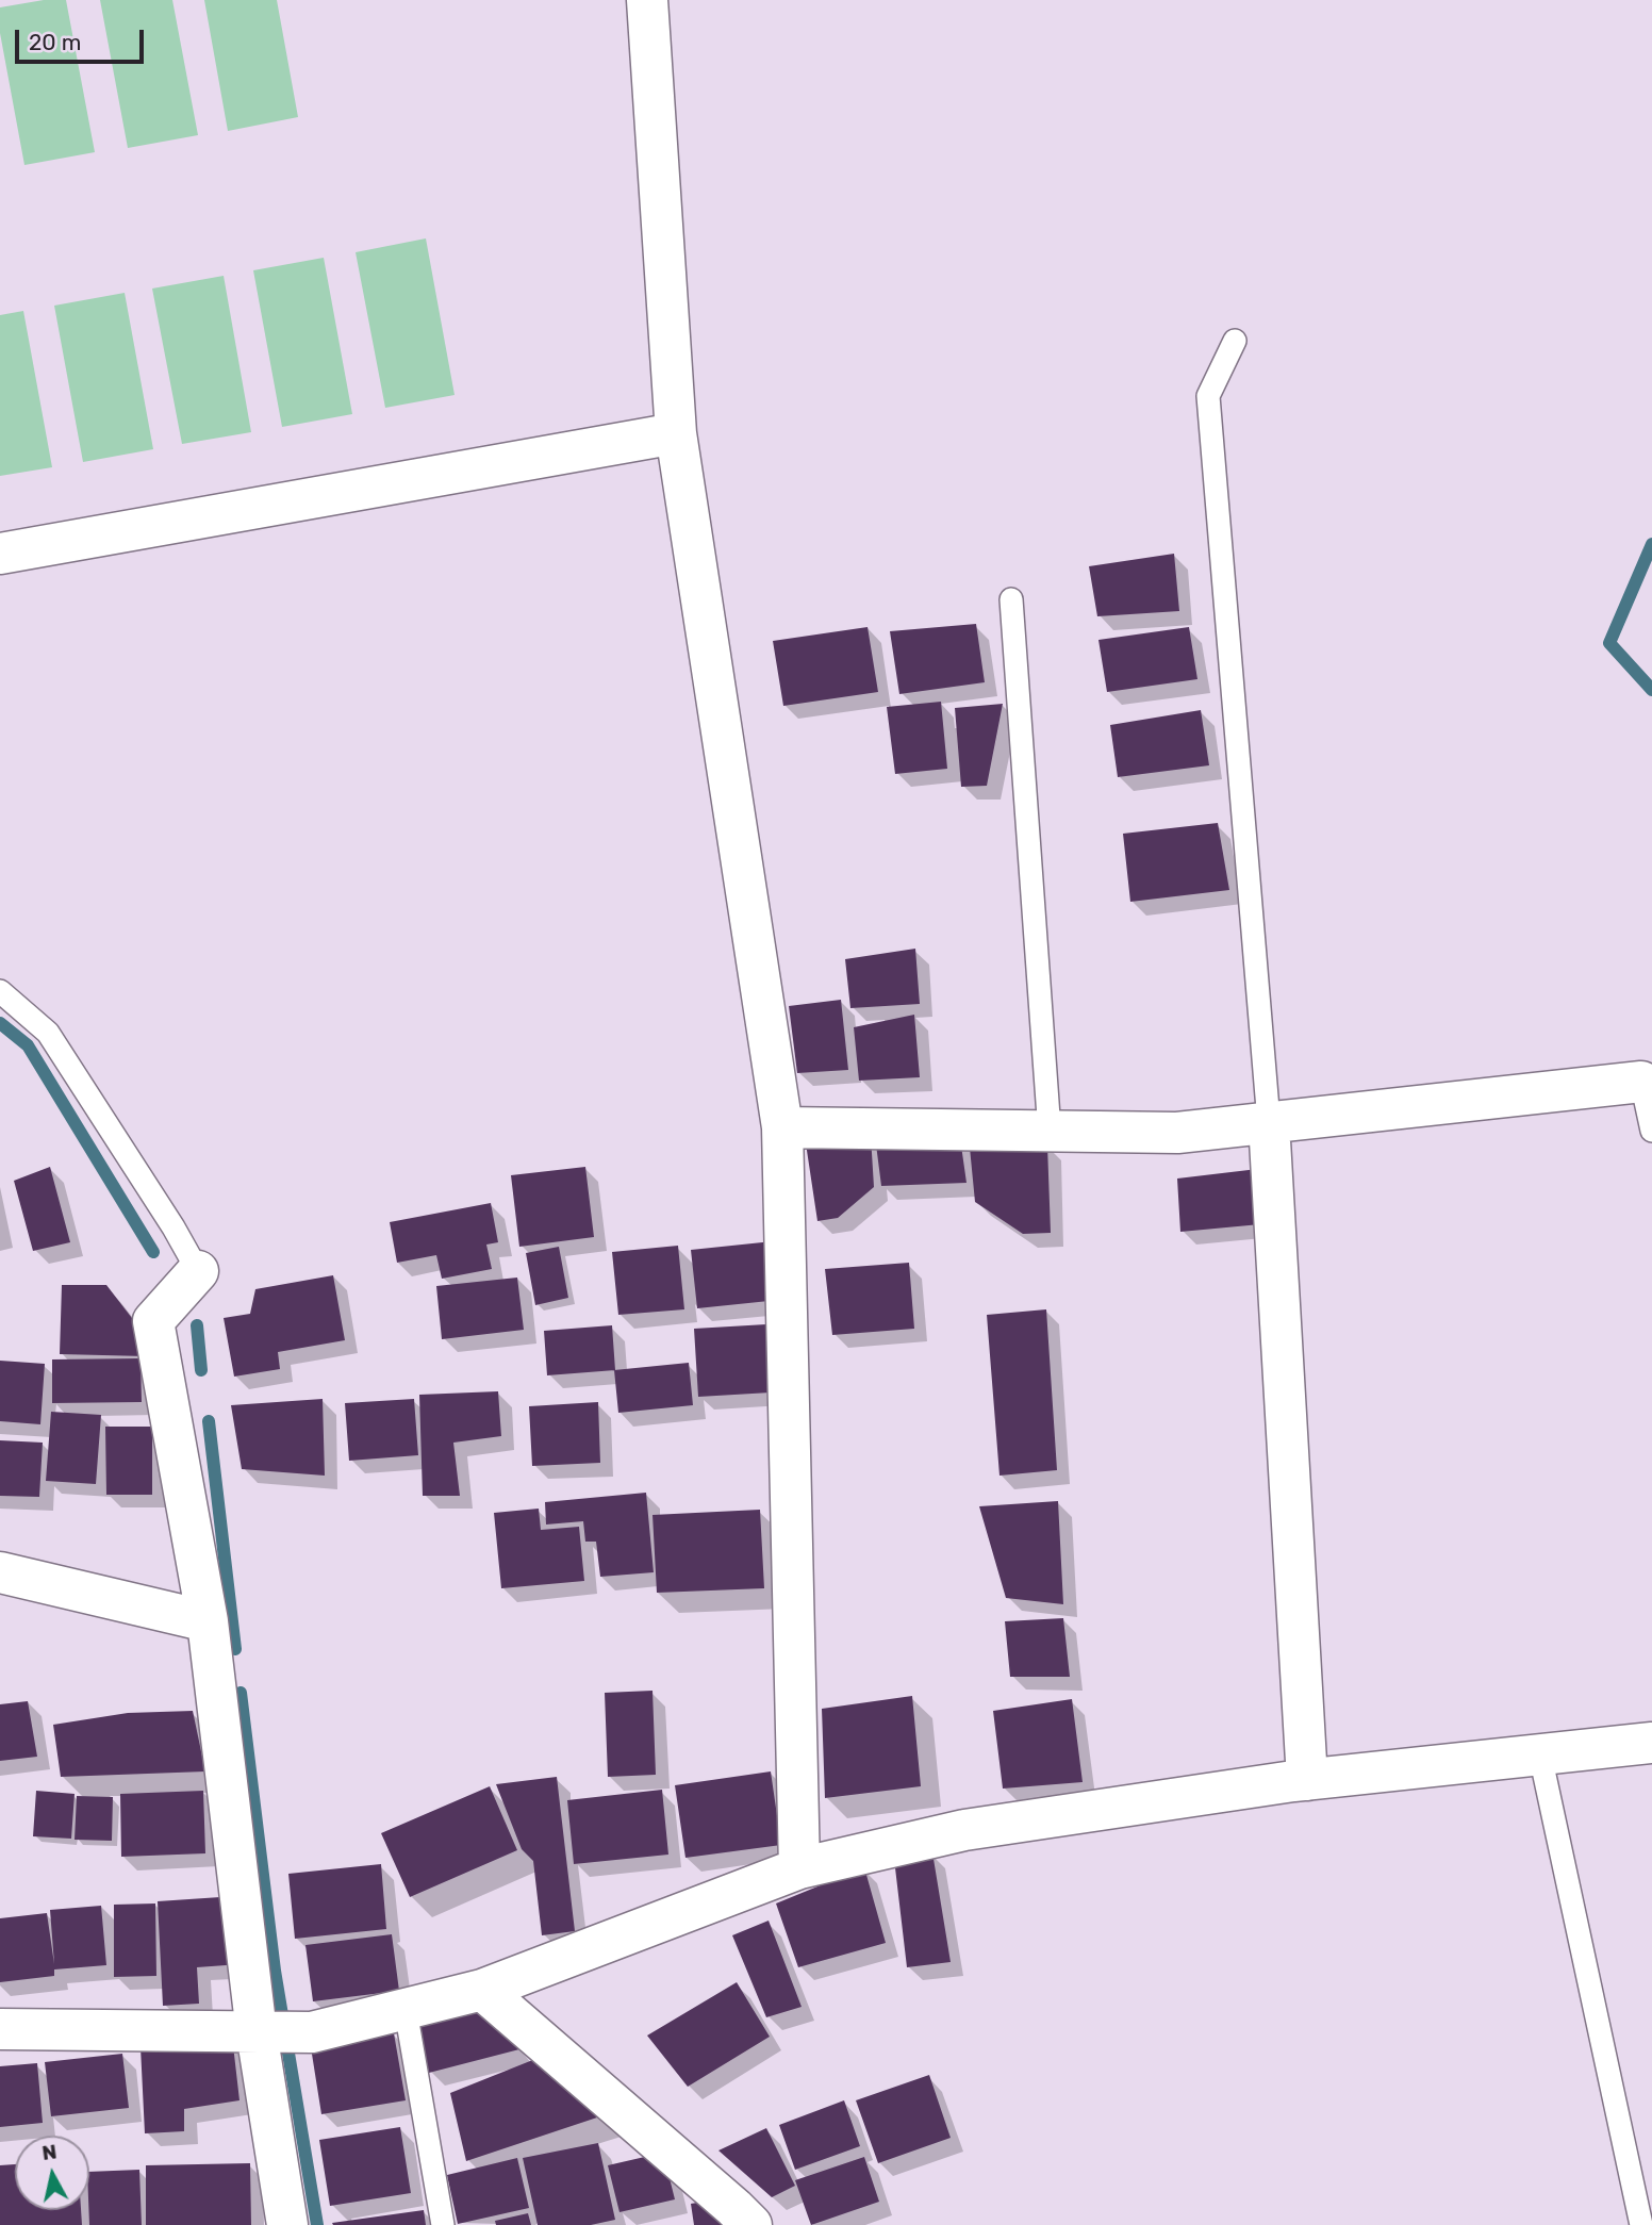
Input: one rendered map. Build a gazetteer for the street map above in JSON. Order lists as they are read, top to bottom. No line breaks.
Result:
{"scale_bar":"20 m","north":"top"}
